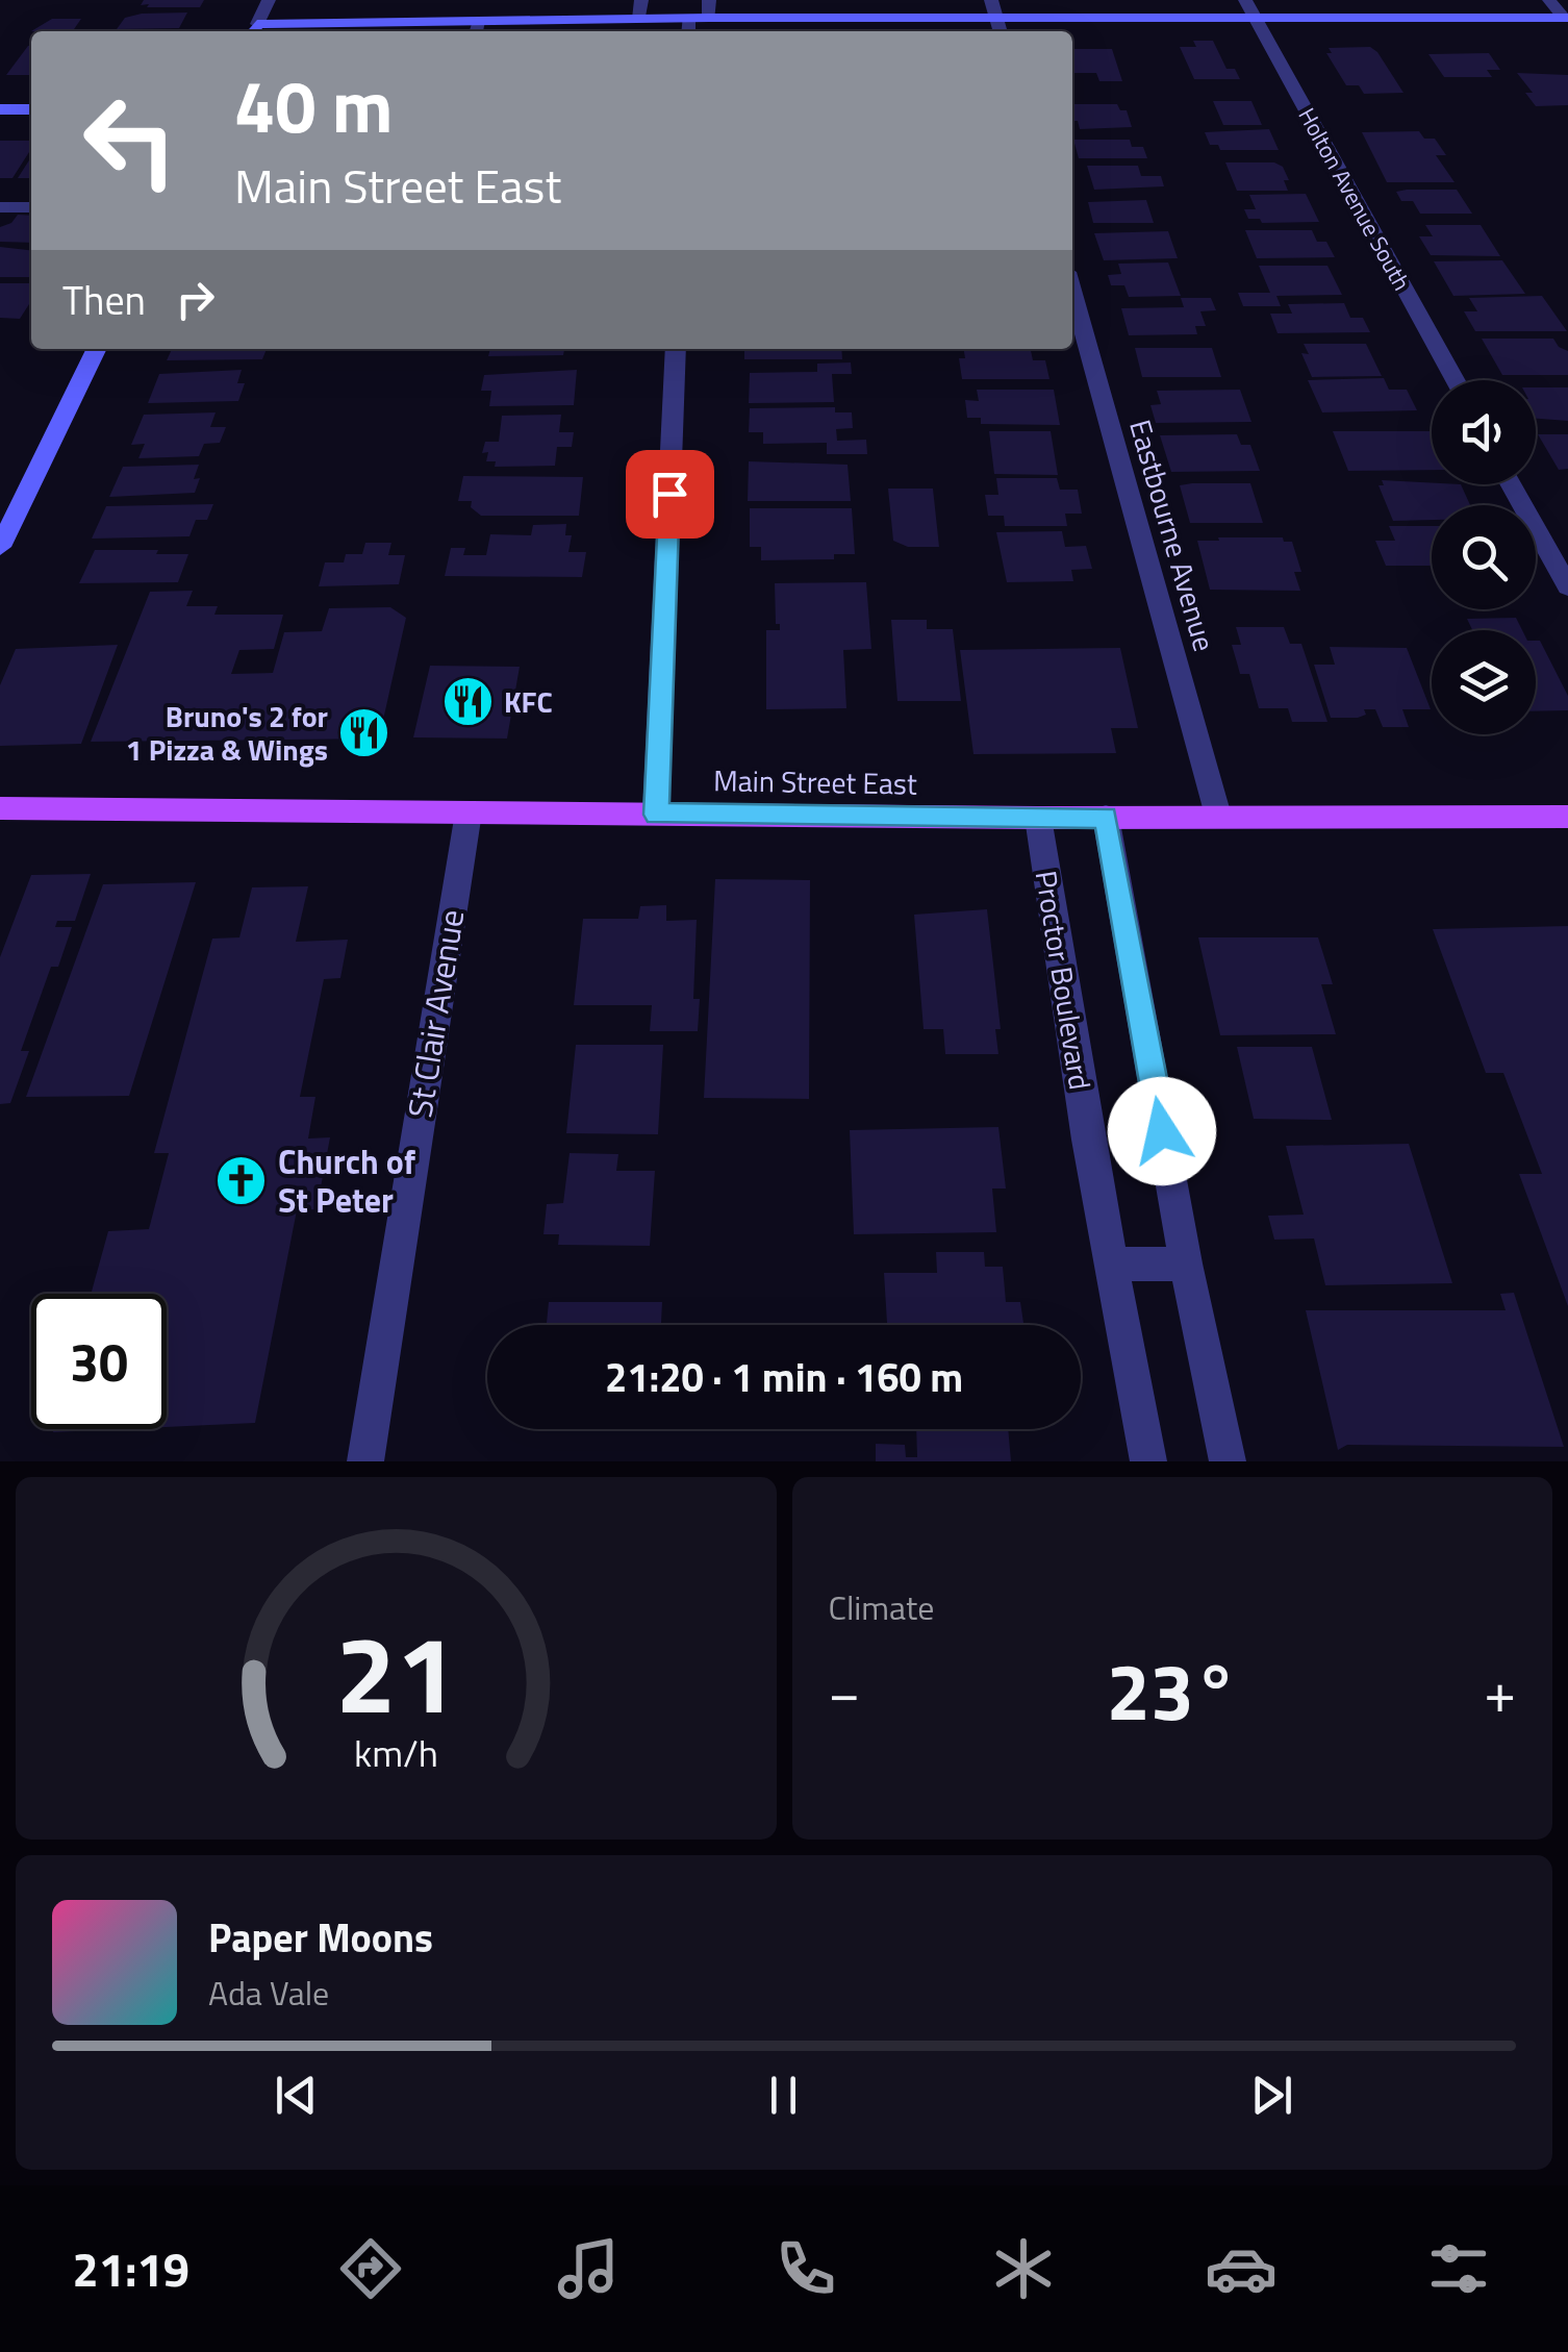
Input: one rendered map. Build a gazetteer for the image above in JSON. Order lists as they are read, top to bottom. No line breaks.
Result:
{"streets":{"main road":["Main Street East"],"street":["Holton Avenue South","Eastbourne Avenue","Proctor Boulevard","St Clair Avenue"]},"crossings":[["Eastbourne Avenue","Main Street East"],["Main Street East","Proctor Boulevard"],["Main Street East","St Clair Avenue"]],"places":{"restaurant":["KFC","Bruno's 2 for 1 Pizza & Wings"],"church":["Church of St Peter"]},"page":{"turn":["40 m","Main Street East"],"then":"Then","limit":"30","trip":"21:20 · 1 min · 160 m","tile":"Climate","heat":["−","23°","+"],"song":["Paper Moons","Ada Vale"],"tabs":"21:19","gauge":["21","km/h"]}}
